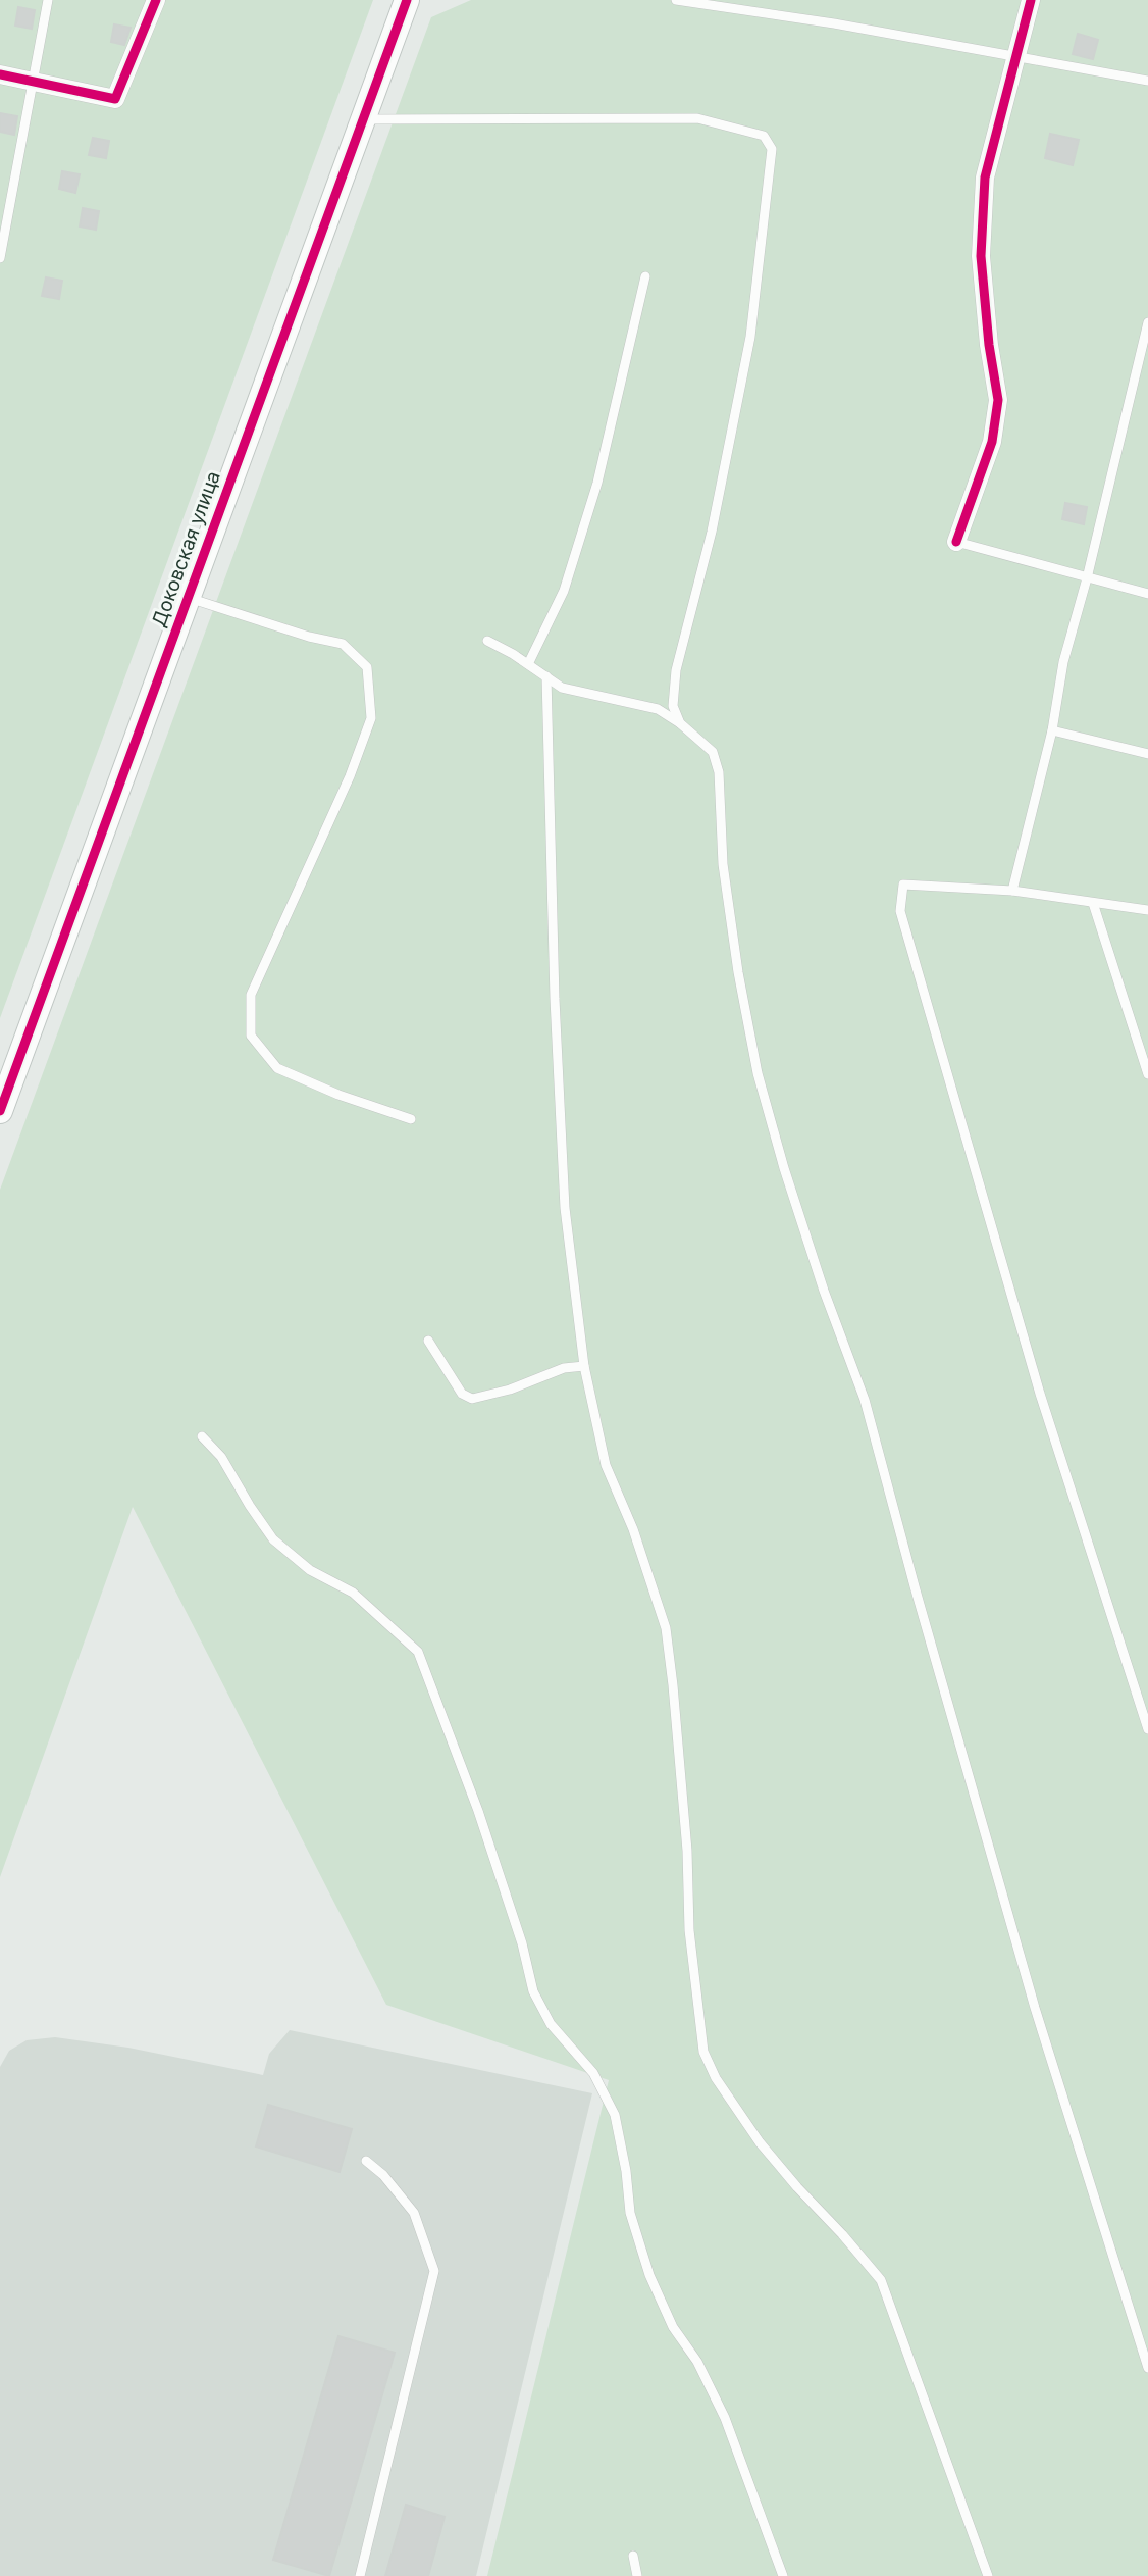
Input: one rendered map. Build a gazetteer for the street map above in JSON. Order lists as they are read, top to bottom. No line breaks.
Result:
{"streets":{"street":["Доковская улица"]}}
